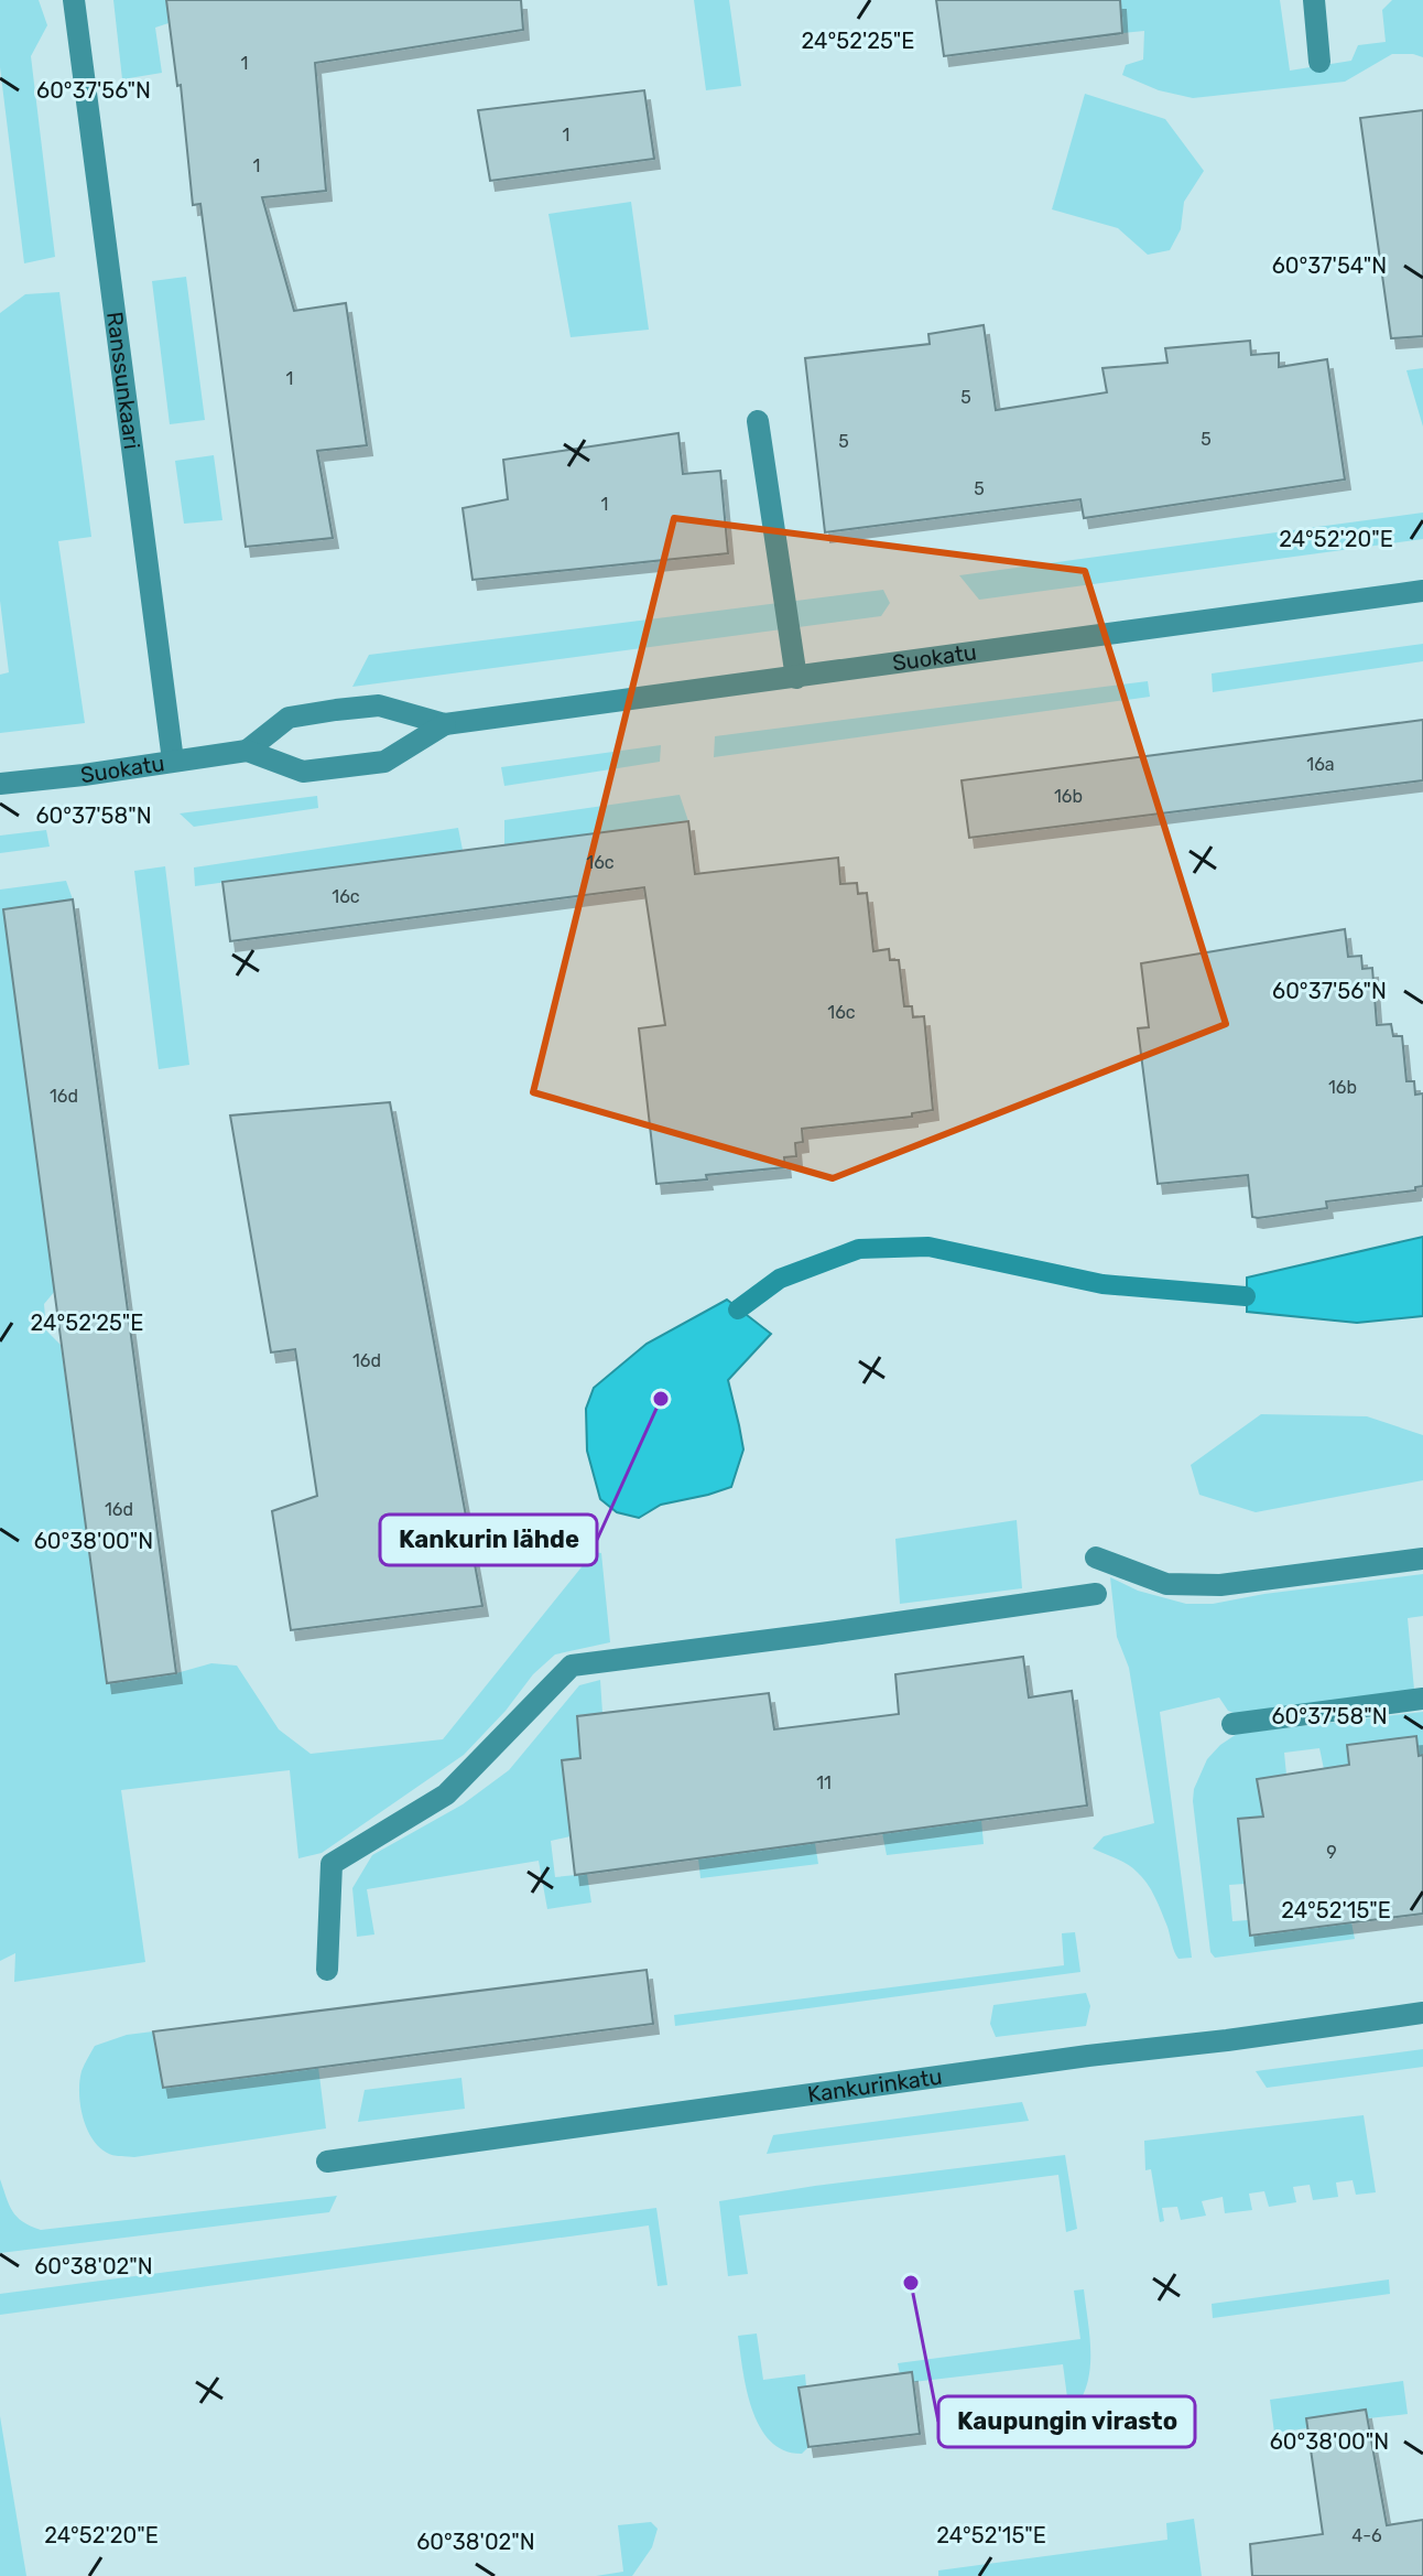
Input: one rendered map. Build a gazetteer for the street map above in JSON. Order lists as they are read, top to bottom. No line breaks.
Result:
{"streets":{"street":["Ranssunkaari","Suokatu","Kankurinkatu"]},"crossings":[["Ranssunkaari","Suokatu"]],"places":["Kankurin lähde","Kaupungin virasto"],"house_numbers":["1","1","1","1","5","5","5","5","1","16a","16b","16c","16c","16c","16b","16d","16d","16d","11","9","4-6"],"coordinates":["24°52'25\"E","60°37'56\"N","60°37'54\"N","24°52'20\"E","60°37'58\"N","60°38'00\"N","24°52'15\"E","60°38'02\"N"]}
